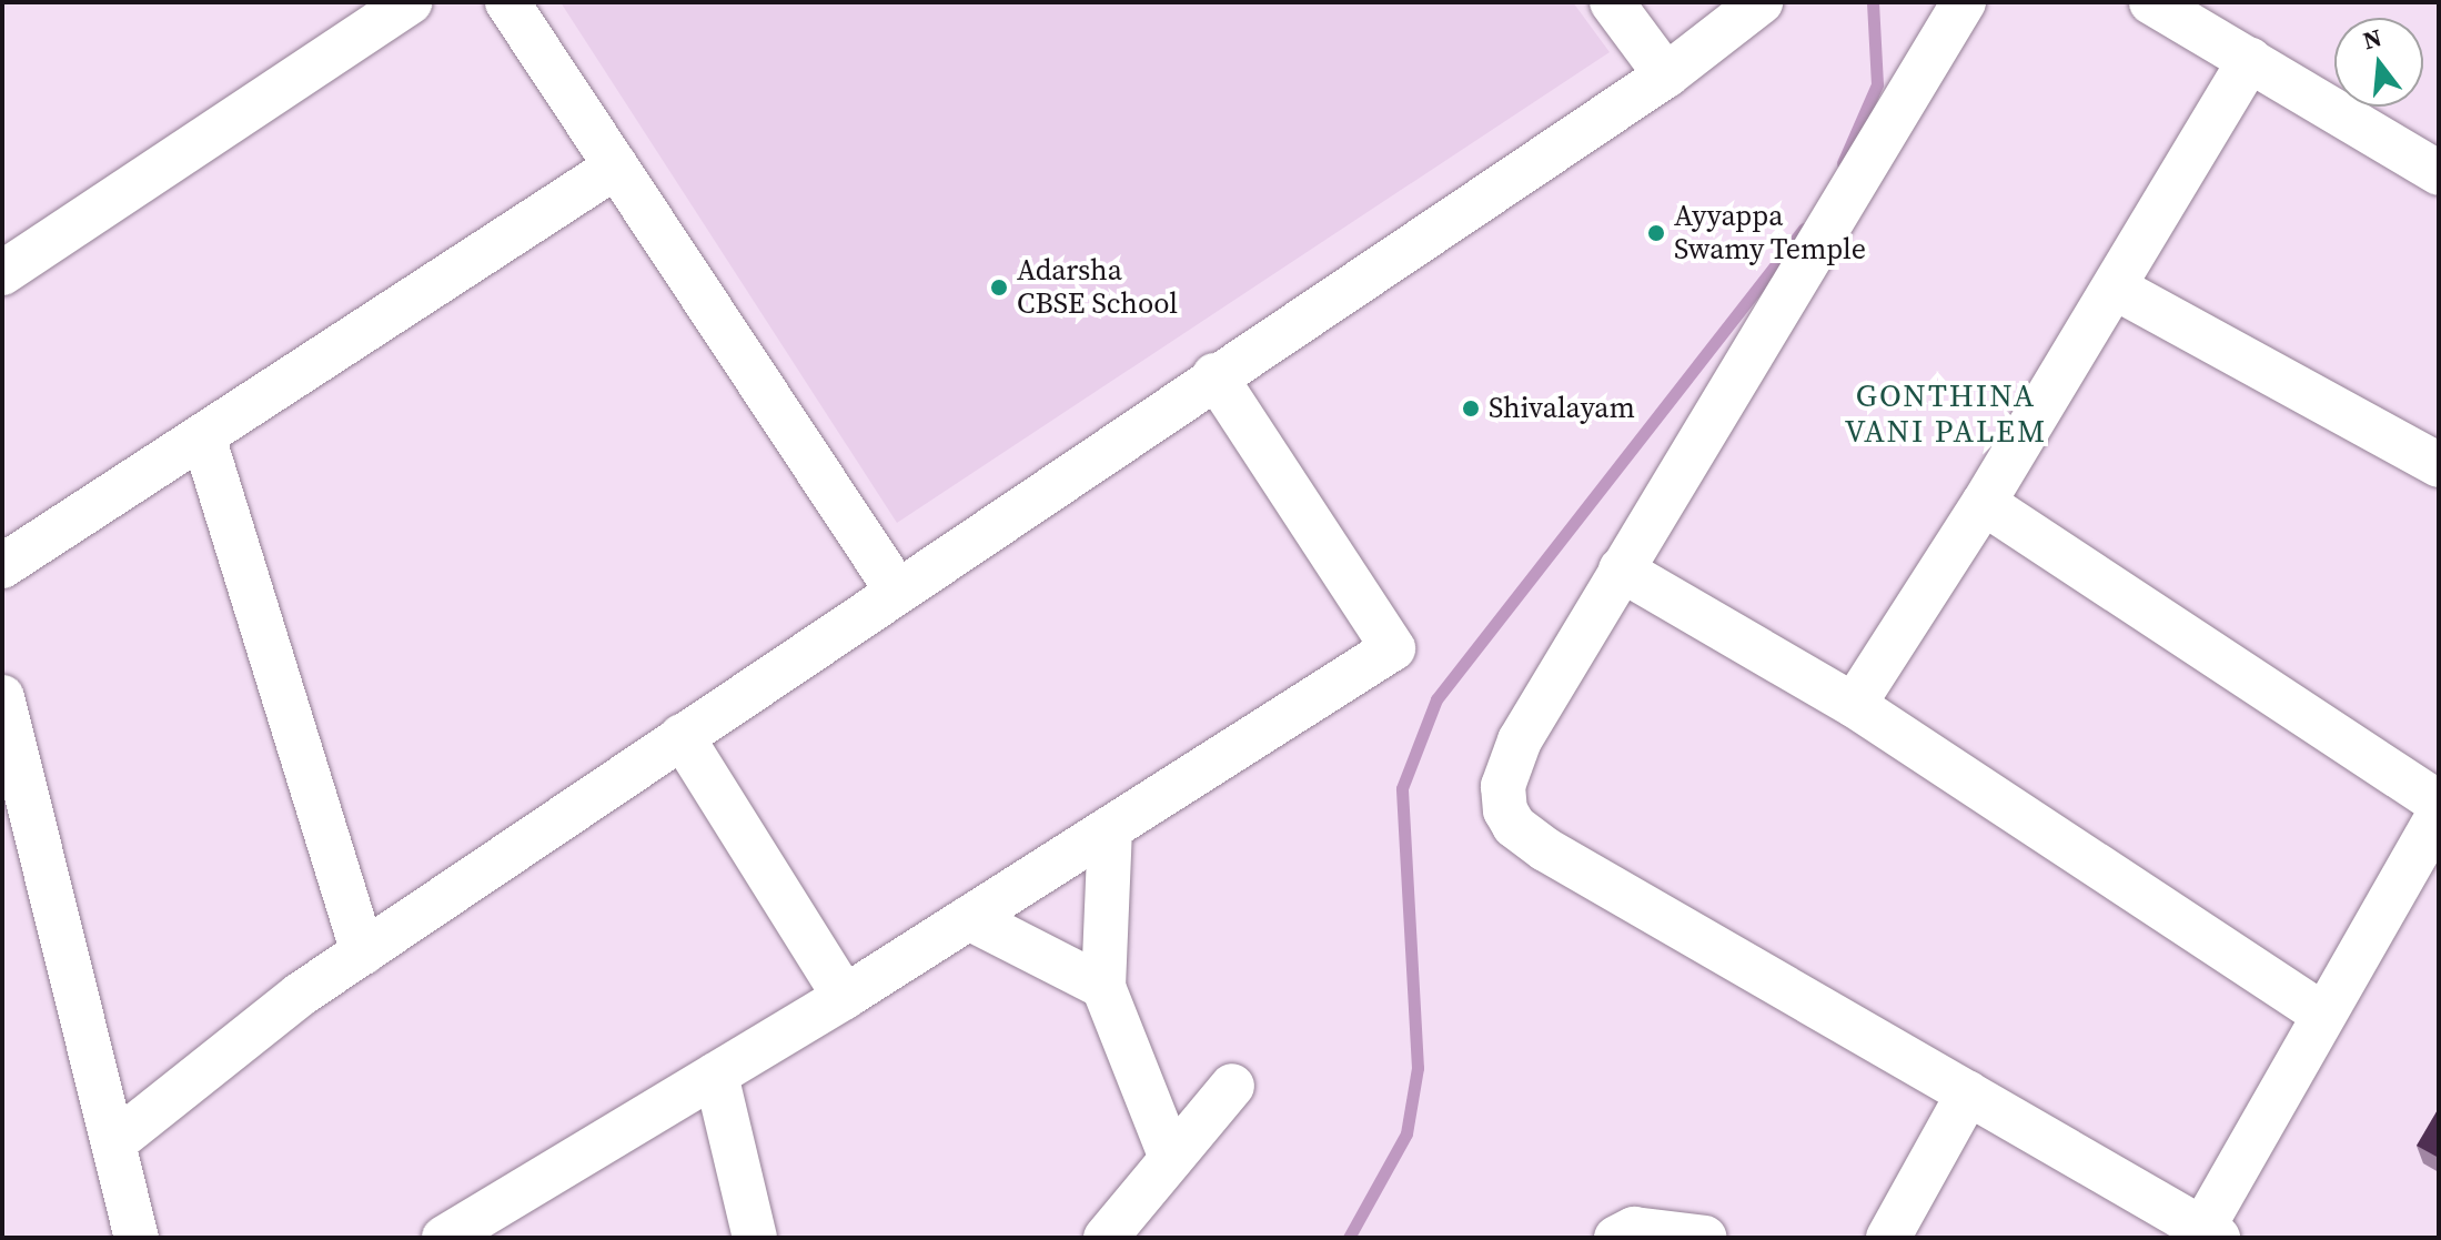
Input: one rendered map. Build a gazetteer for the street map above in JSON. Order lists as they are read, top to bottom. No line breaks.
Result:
{"districts":["GONTHINA VANI PALEM"],"places":["Ayyappa Swamy Temple","Adarsha CBSE School","Shivalayam"],"north":"top"}
